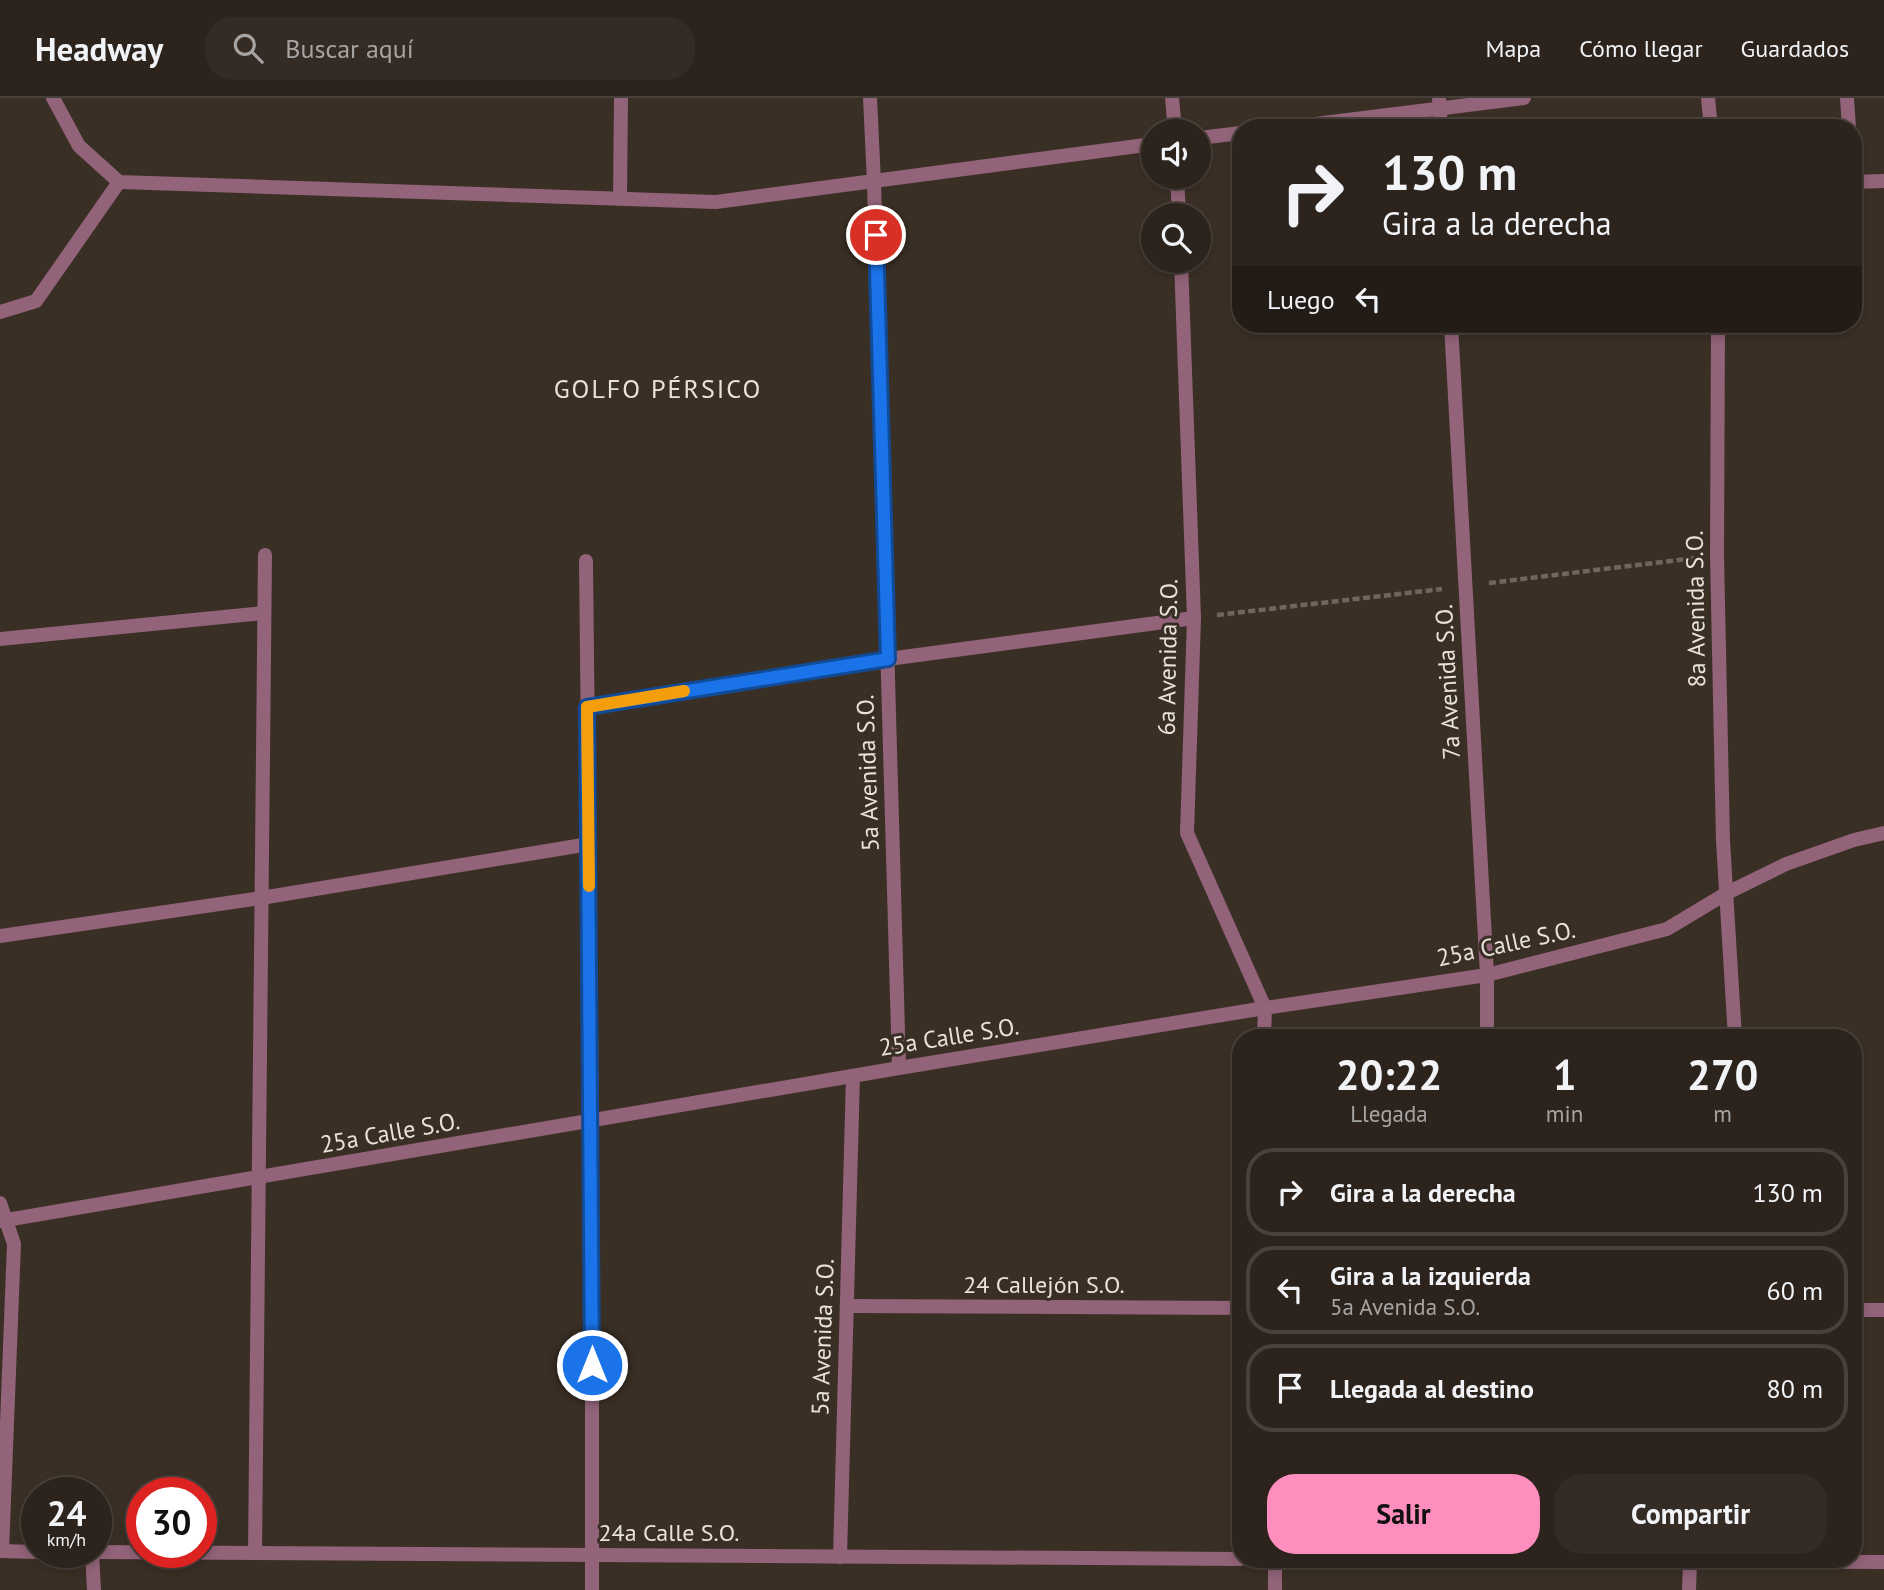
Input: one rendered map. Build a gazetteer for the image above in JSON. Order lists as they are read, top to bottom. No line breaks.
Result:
{"streets":{"street":["8a Avenida S.O.","6a Avenida S.O.","7a Avenida S.O.","5a Avenida S.O.","25a Calle S.O.","24 Callejón S.O.","24a Calle S.O."]},"crossings":[["8a Avenida S.O.","25a Calle S.O."],["6a Avenida S.O.","25a Calle S.O."],["7a Avenida S.O.","25a Calle S.O."],["5a Avenida S.O.","25a Calle S.O."],["5a Avenida S.O.","24 Callejón S.O."],["5a Avenida S.O.","24a Calle S.O."]],"districts":["GOLFO PÉRSICO"],"page":{"header":"Headway","search":"Buscar aquí","nav":["Mapa","Cómo llegar","Guardados"],"turn":["130 m","Gira a la derecha"],"then":"Luego","eta":["20:22","Llegada","1","min","270","m"],"list":[{"name":"Gira a la derecha","value":"130 m"},{"name":"Gira a la izquierda","note":"5a Avenida S.O.","value":"60 m"},{"name":"Llegada al destino","value":"80 m"}],"buttons":["Salir","Compartir"],"speed":"24 km/h","limit":"30"}}
